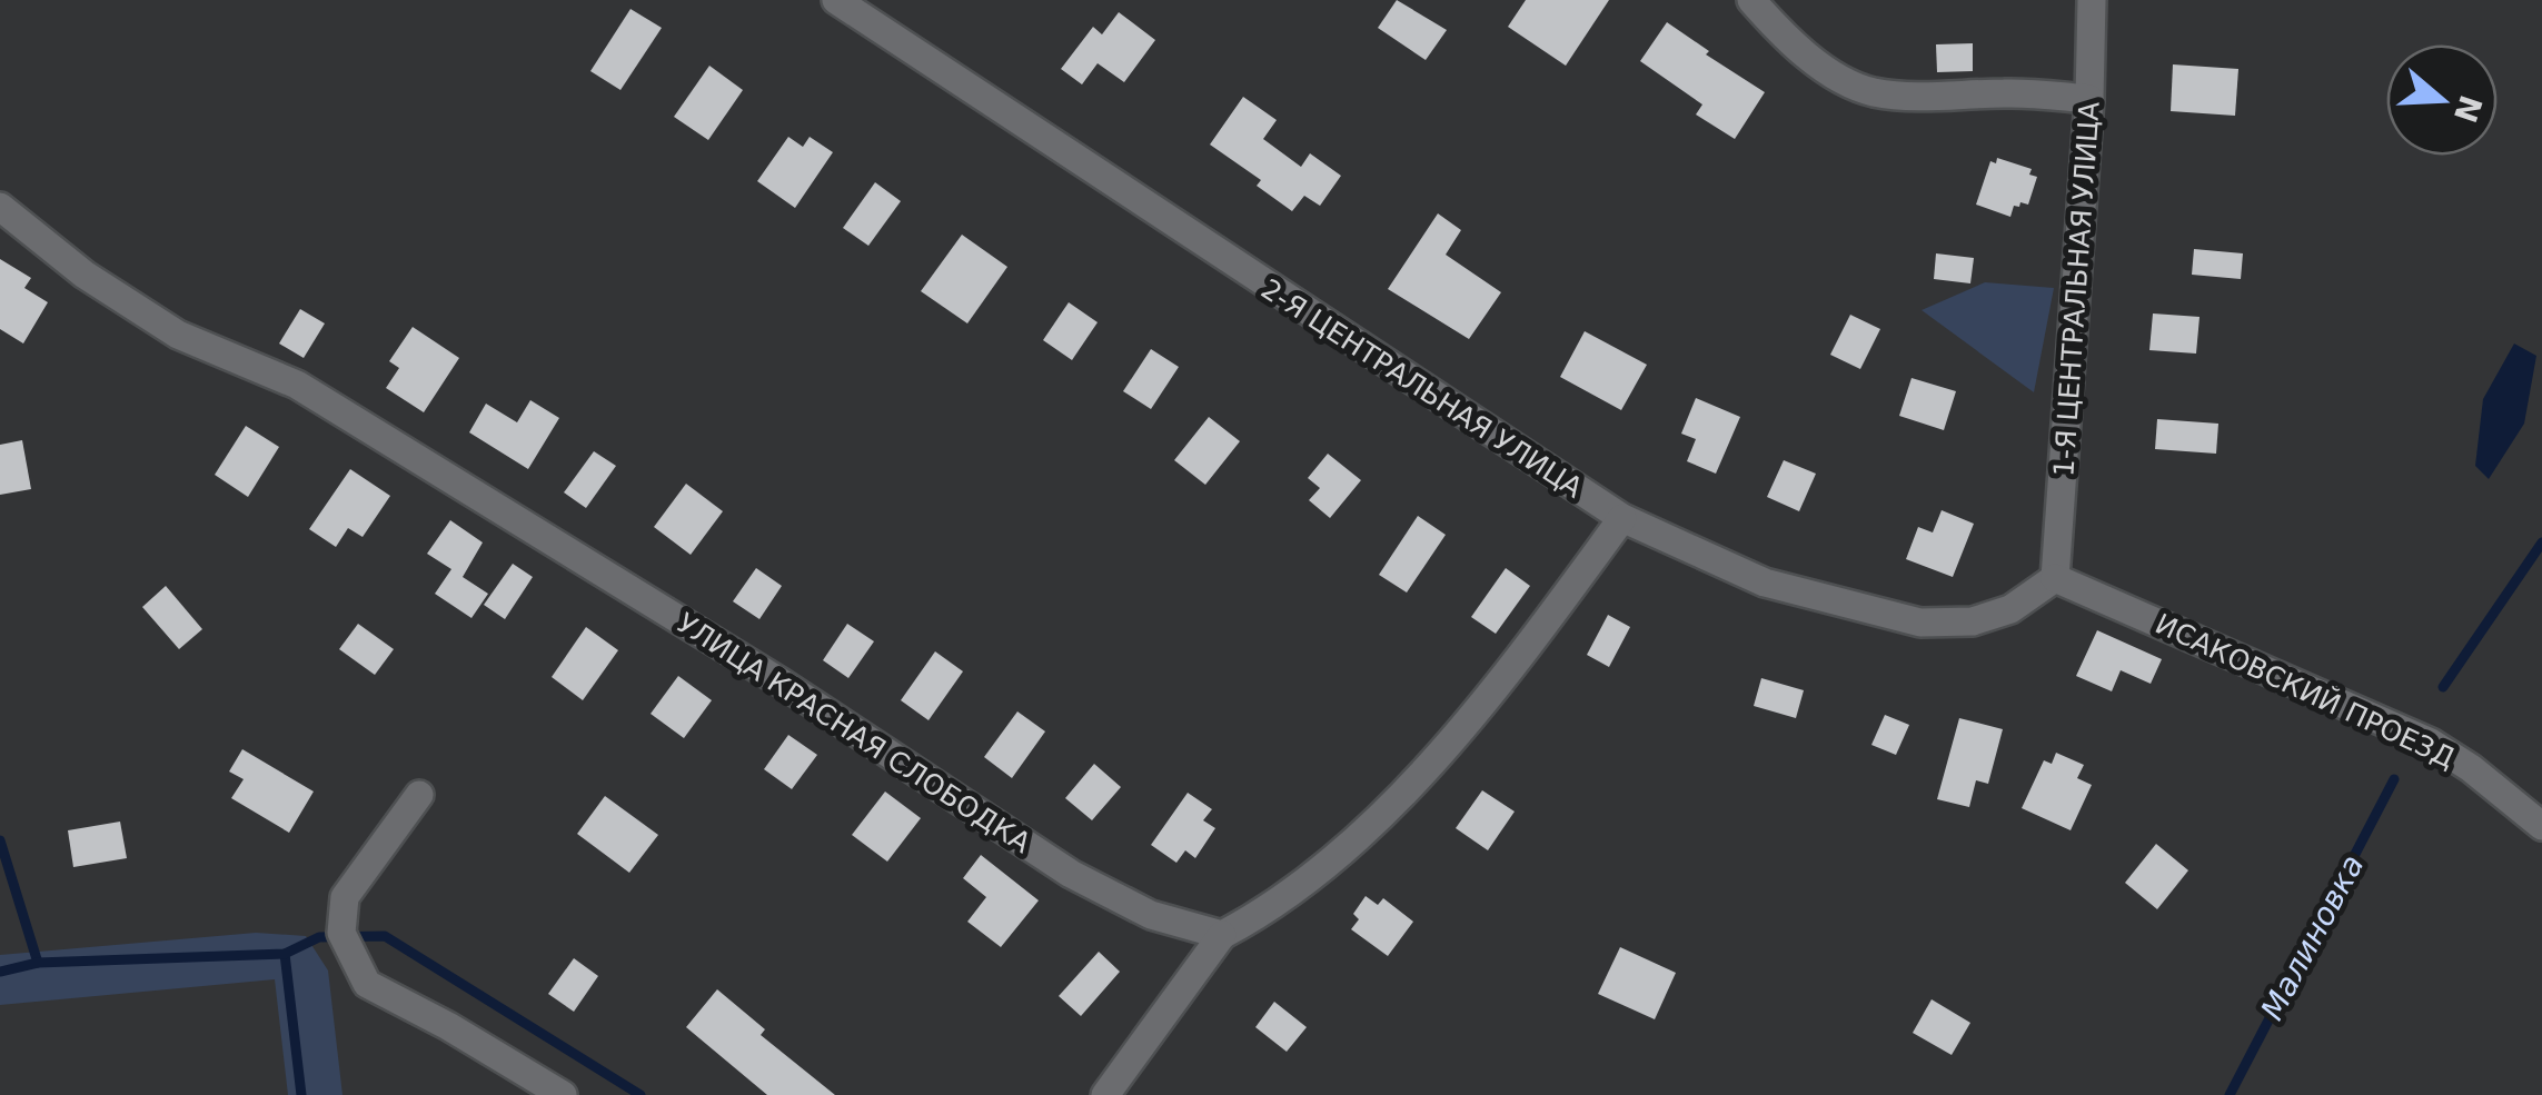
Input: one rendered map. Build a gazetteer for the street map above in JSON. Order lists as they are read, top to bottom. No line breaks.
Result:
{"streets":{"street":["1-Я ЦЕНТРАЛЬНАЯ УЛИЦА","2-Я ЦЕНТРАЛЬНАЯ УЛИЦА","ИСАКОВСКИЙ ПРОЕЗД","УЛИЦА КРАСНАЯ СЛОБОДКА"]},"crossings":[["1-Я ЦЕНТРАЛЬНАЯ УЛИЦА","2-Я ЦЕНТРАЛЬНАЯ УЛИЦА"],["1-Я ЦЕНТРАЛЬНАЯ УЛИЦА","ИСАКОВСКИЙ ПРОЕЗД"],["2-Я ЦЕНТРАЛЬНАЯ УЛИЦА","ИСАКОВСКИЙ ПРОЕЗД"]],"water":["Малиновка"],"north":"right"}
